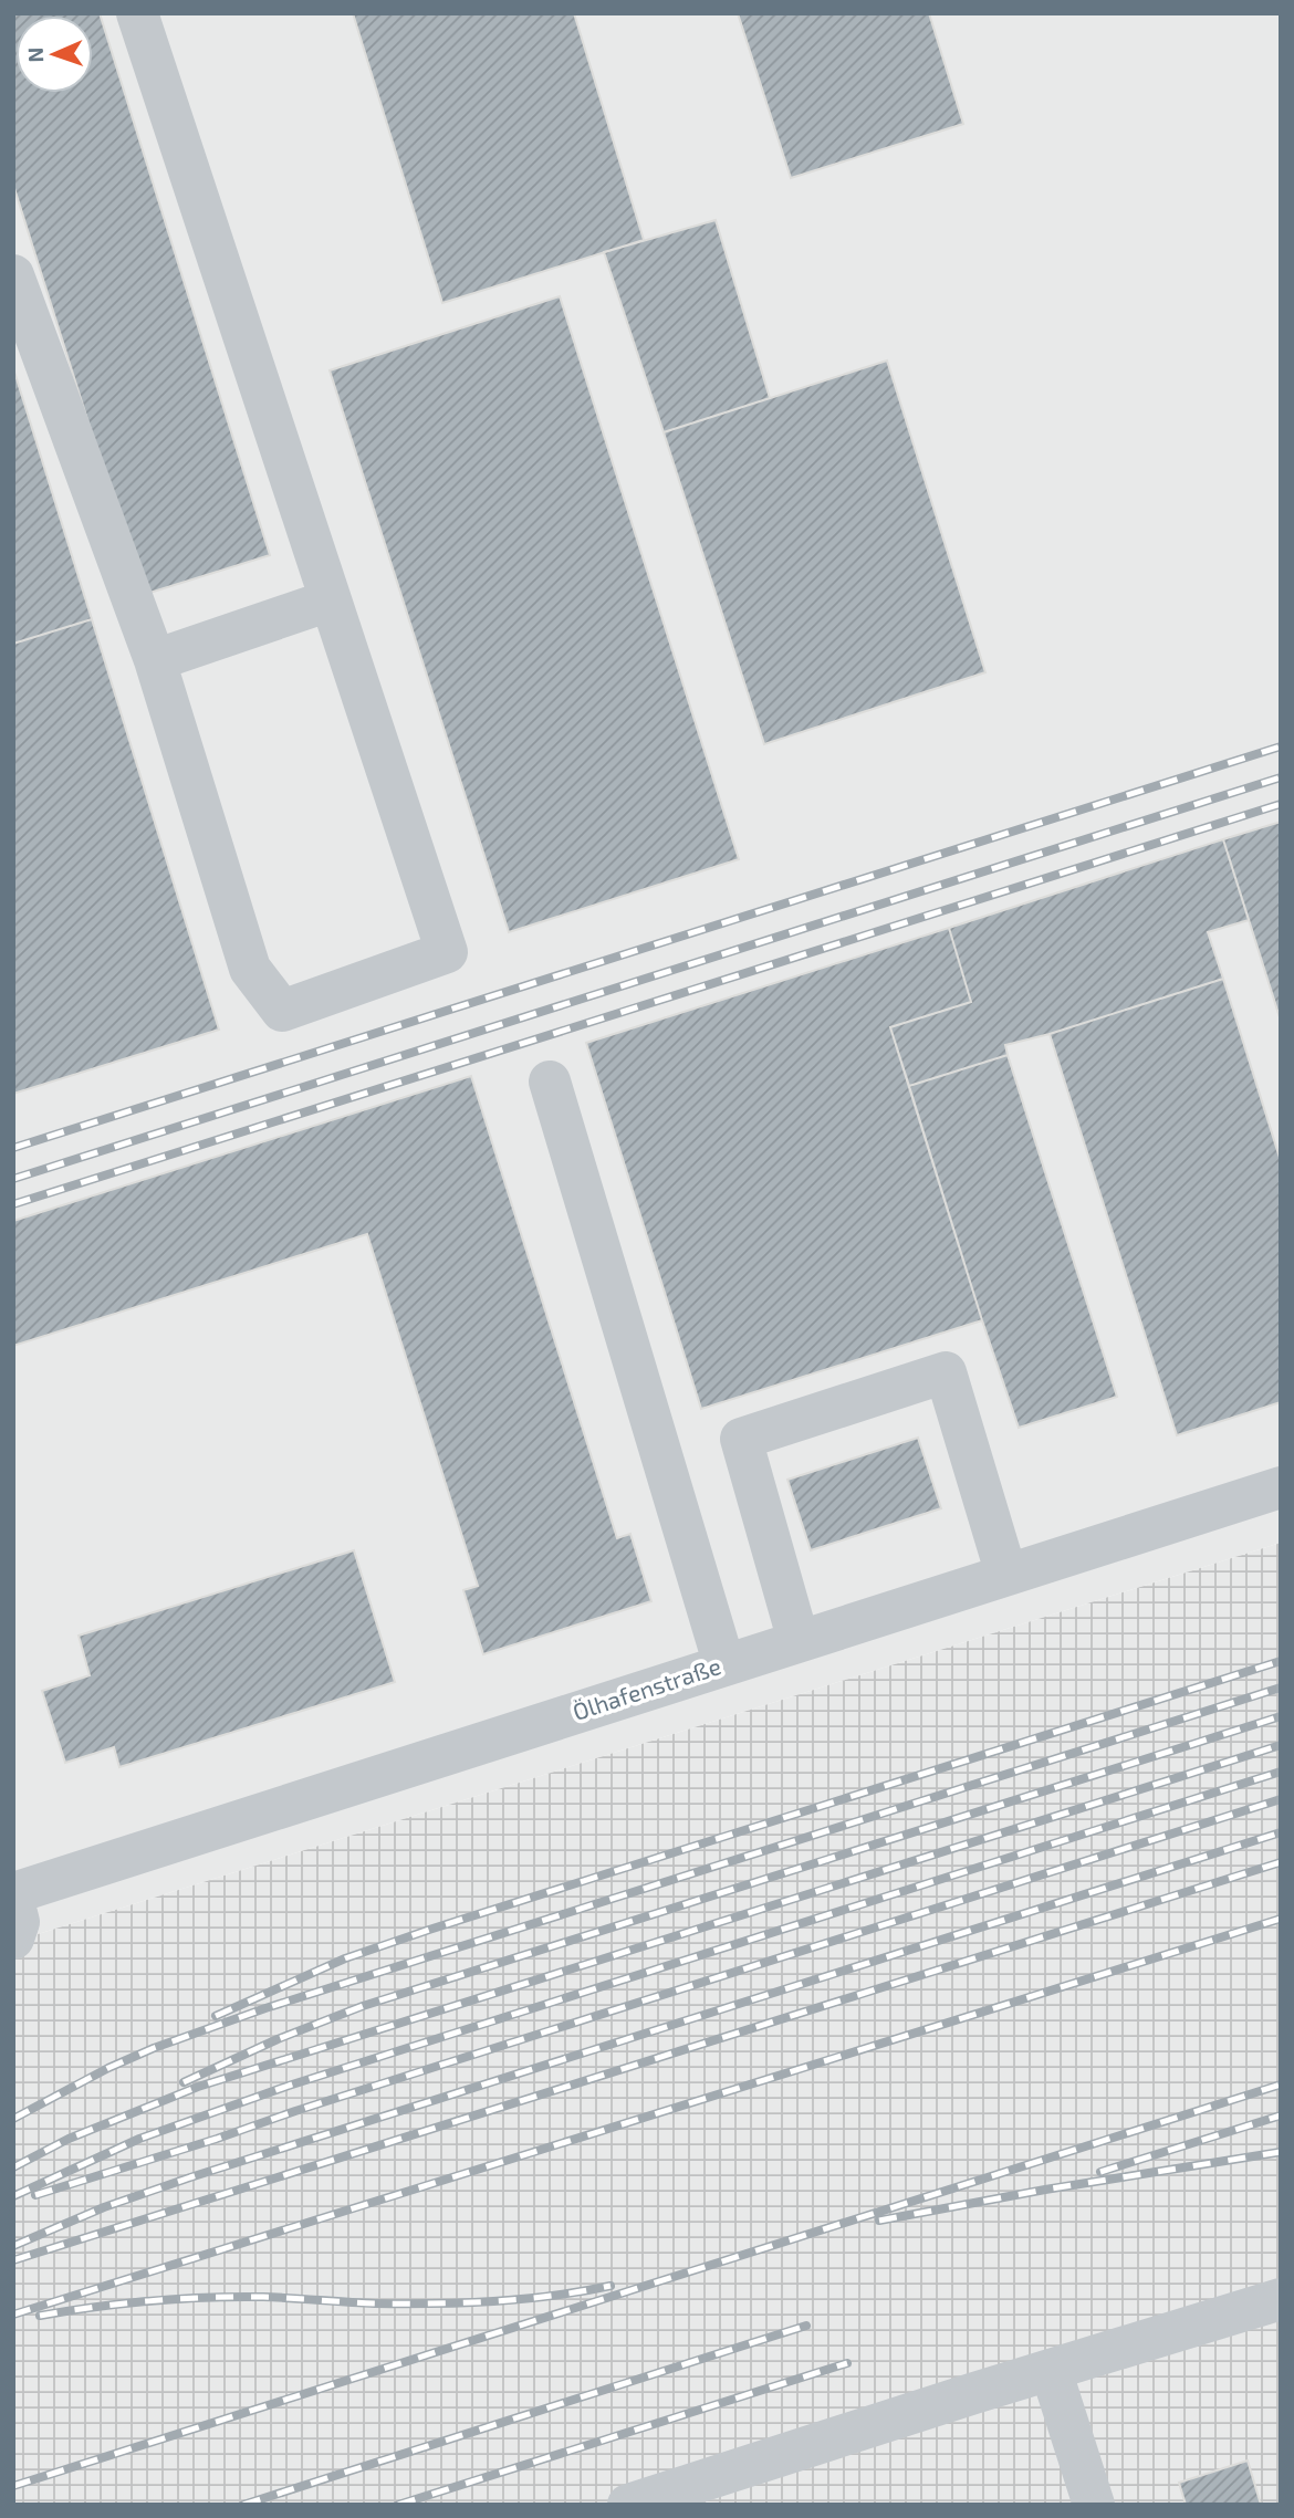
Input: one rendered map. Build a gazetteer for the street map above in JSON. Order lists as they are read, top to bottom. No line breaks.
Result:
{"streets":{"street":["Ölhafenstraße"]},"north":"left"}
